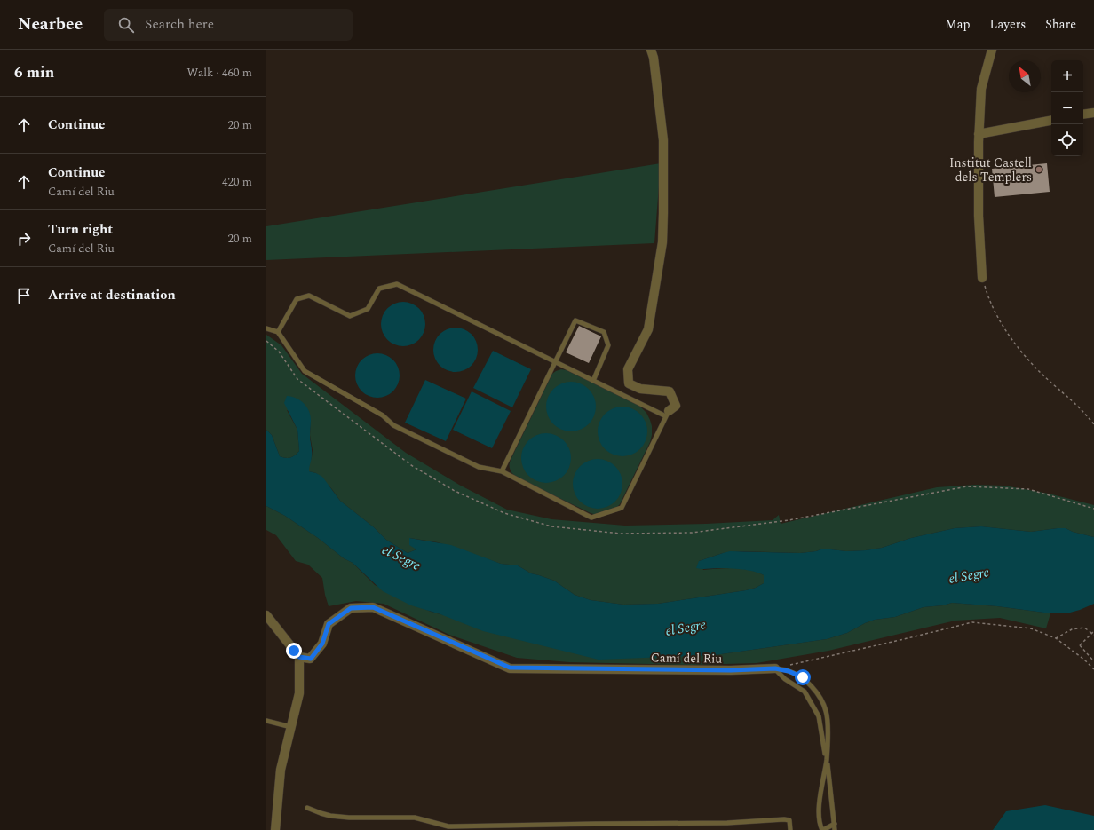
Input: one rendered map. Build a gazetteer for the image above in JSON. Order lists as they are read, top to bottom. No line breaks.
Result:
{"streets":{"street":["Camí del Riu"]},"water":["el Segre"],"places":["Institut Castell dels Templers"],"north":"top left","page":{"header":"Nearbee","search":"Search here","nav":["Map","Layers","Share"],"heading":["6 min","Walk · 460 m"],"map_buttons":["+","−"],"list":[["Continue","20 m"],["Continue","Camí del Riu","420 m"],["Turn right","Camí del Riu","20 m"],"Arrive at destination"]}}
